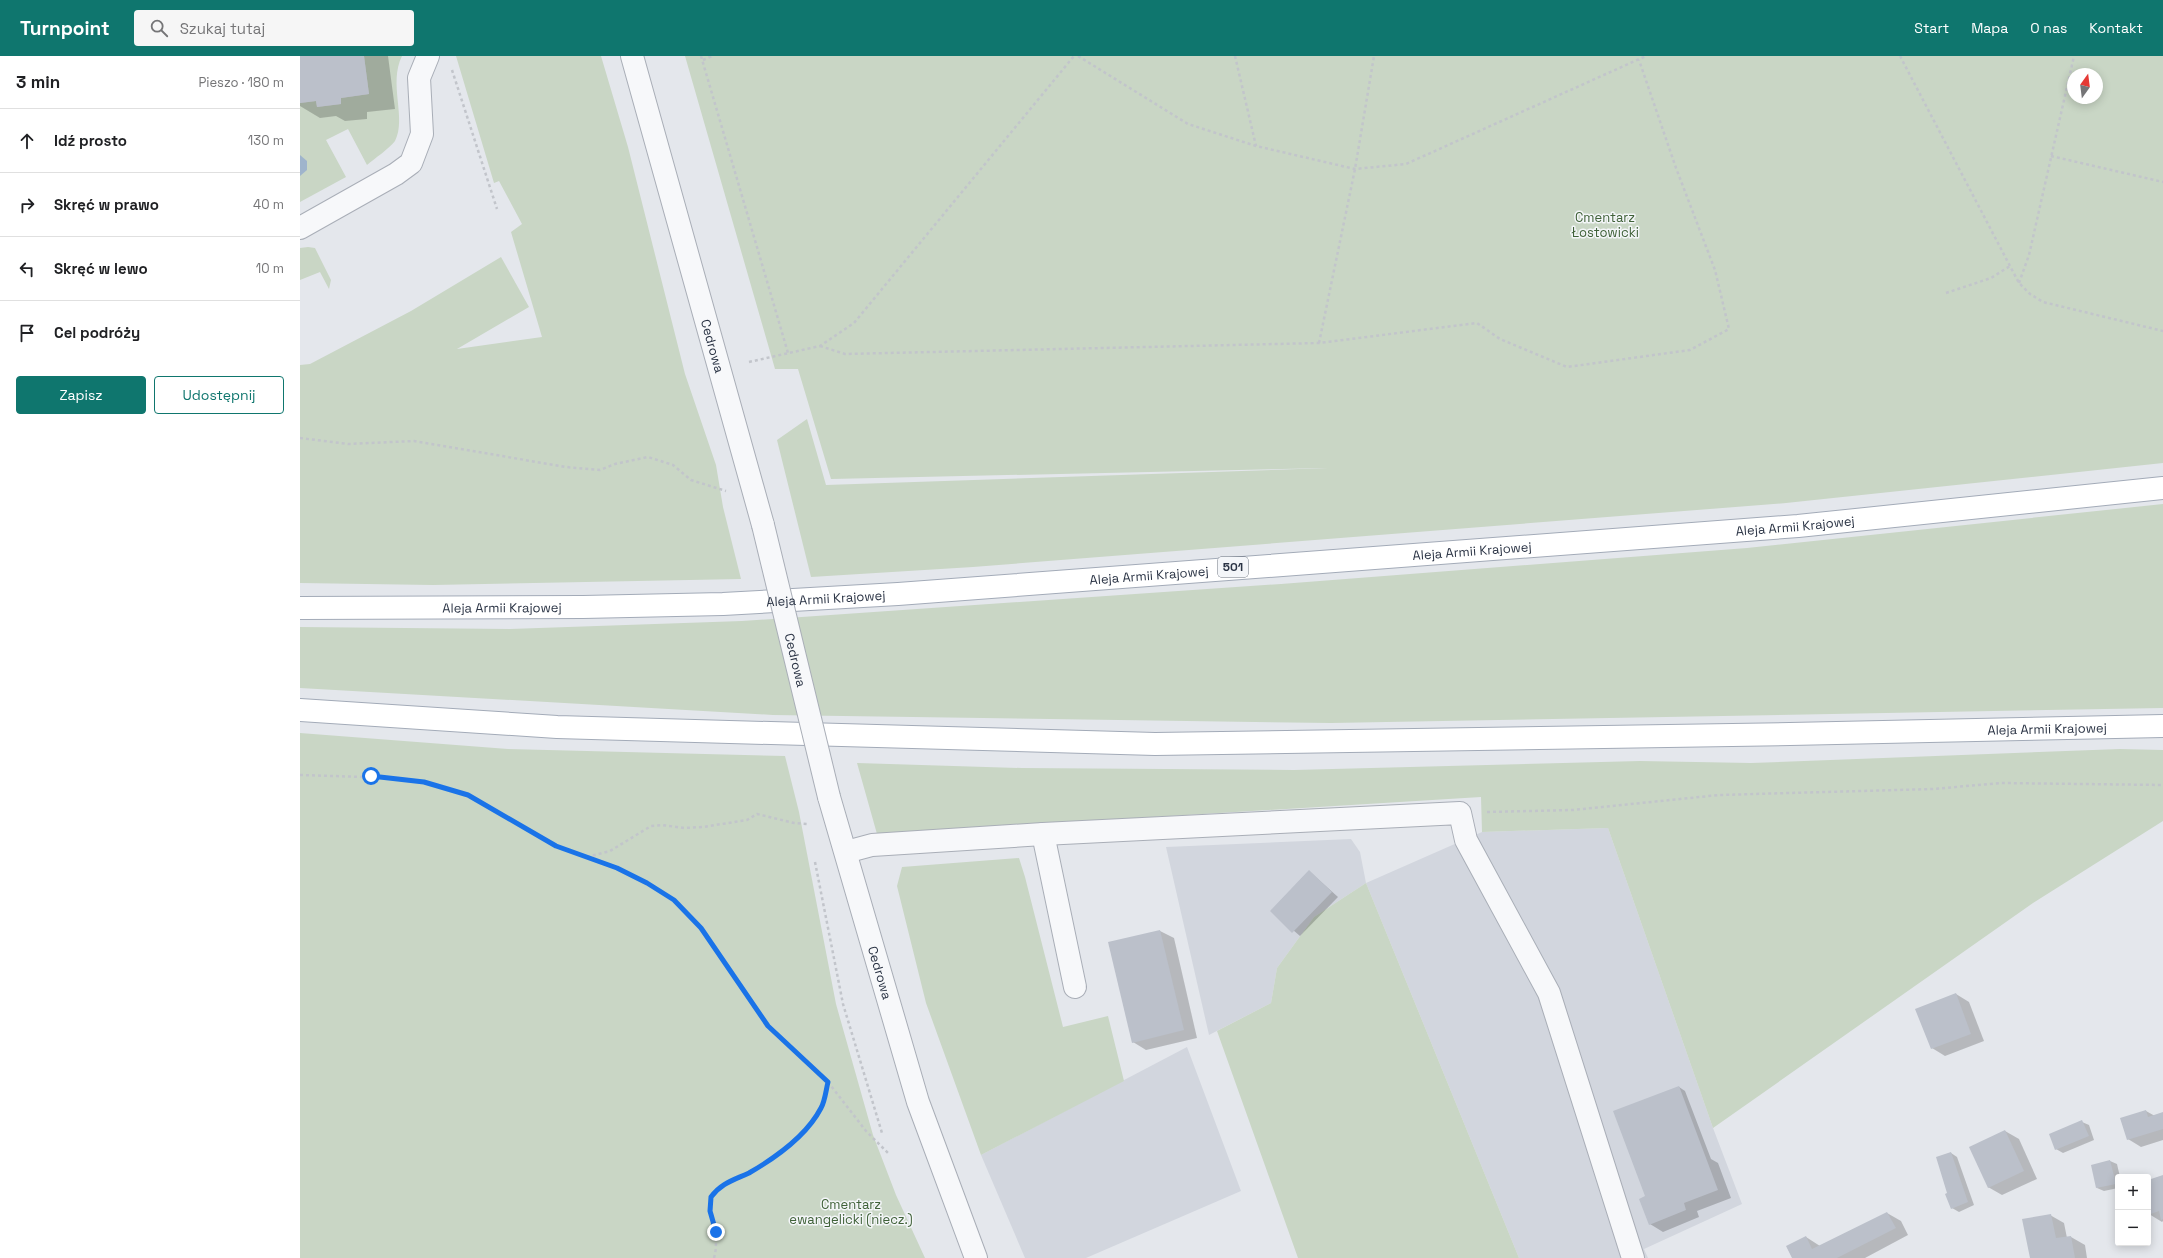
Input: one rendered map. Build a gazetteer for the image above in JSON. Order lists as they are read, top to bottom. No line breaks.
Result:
{"streets":{"main road":["Aleja Armii Krajowej","501"],"street":["Cedrowa"]},"parks":["Cmentarz Łostowicki","Cmentarz ewangelicki (niecz.)"],"north":"top","page":{"header":"Turnpoint","search":"Szukaj tutaj","nav":["Start","Mapa","O nas","Kontakt"],"heading":["3 min","Pieszo · 180 m"],"list":[["Idź prosto","130 m"],["Skręć w prawo","40 m"],["Skręć w lewo","10 m"],"Cel podróży"],"buttons":["Zapisz","Udostępnij"],"map_buttons":["+","−"]}}
